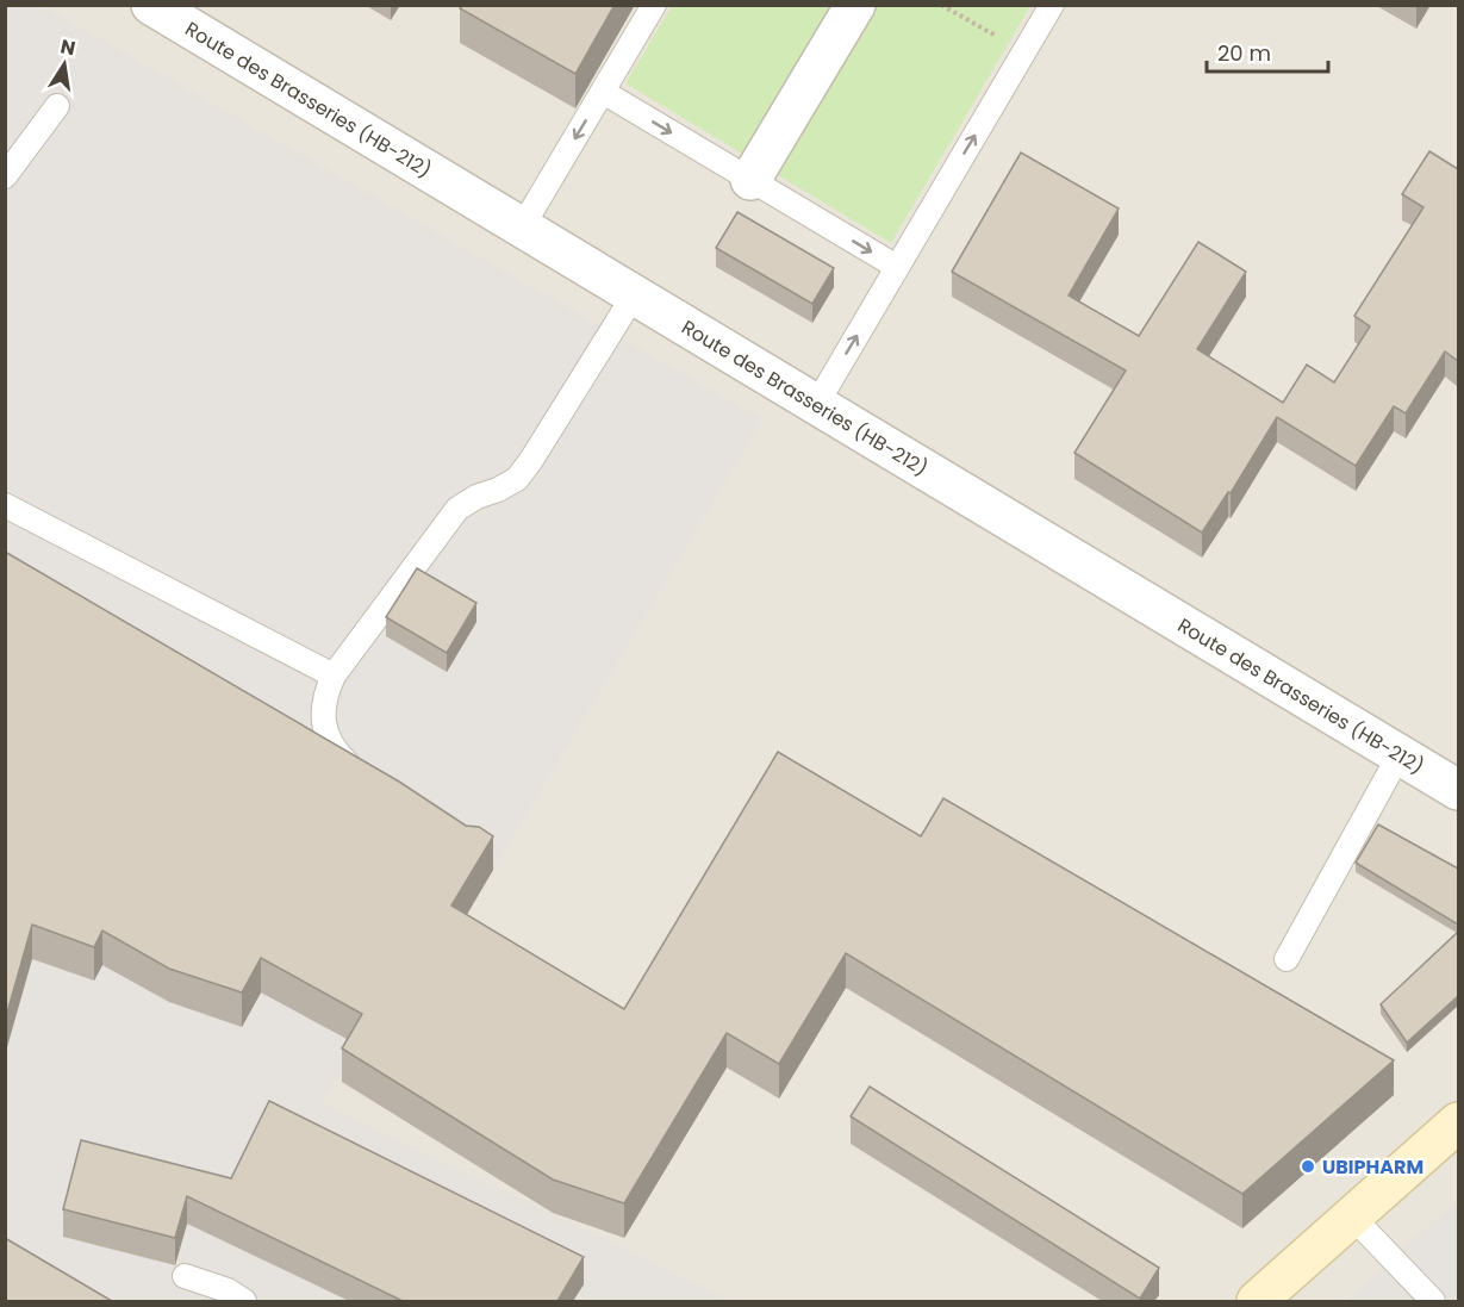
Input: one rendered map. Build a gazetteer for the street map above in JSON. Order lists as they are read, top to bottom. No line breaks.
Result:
{"streets":{"street":["Route des Brasseries (HB-212)"]},"places":["UBIPHARM"],"scale_bar":"20 m","north":"top"}
